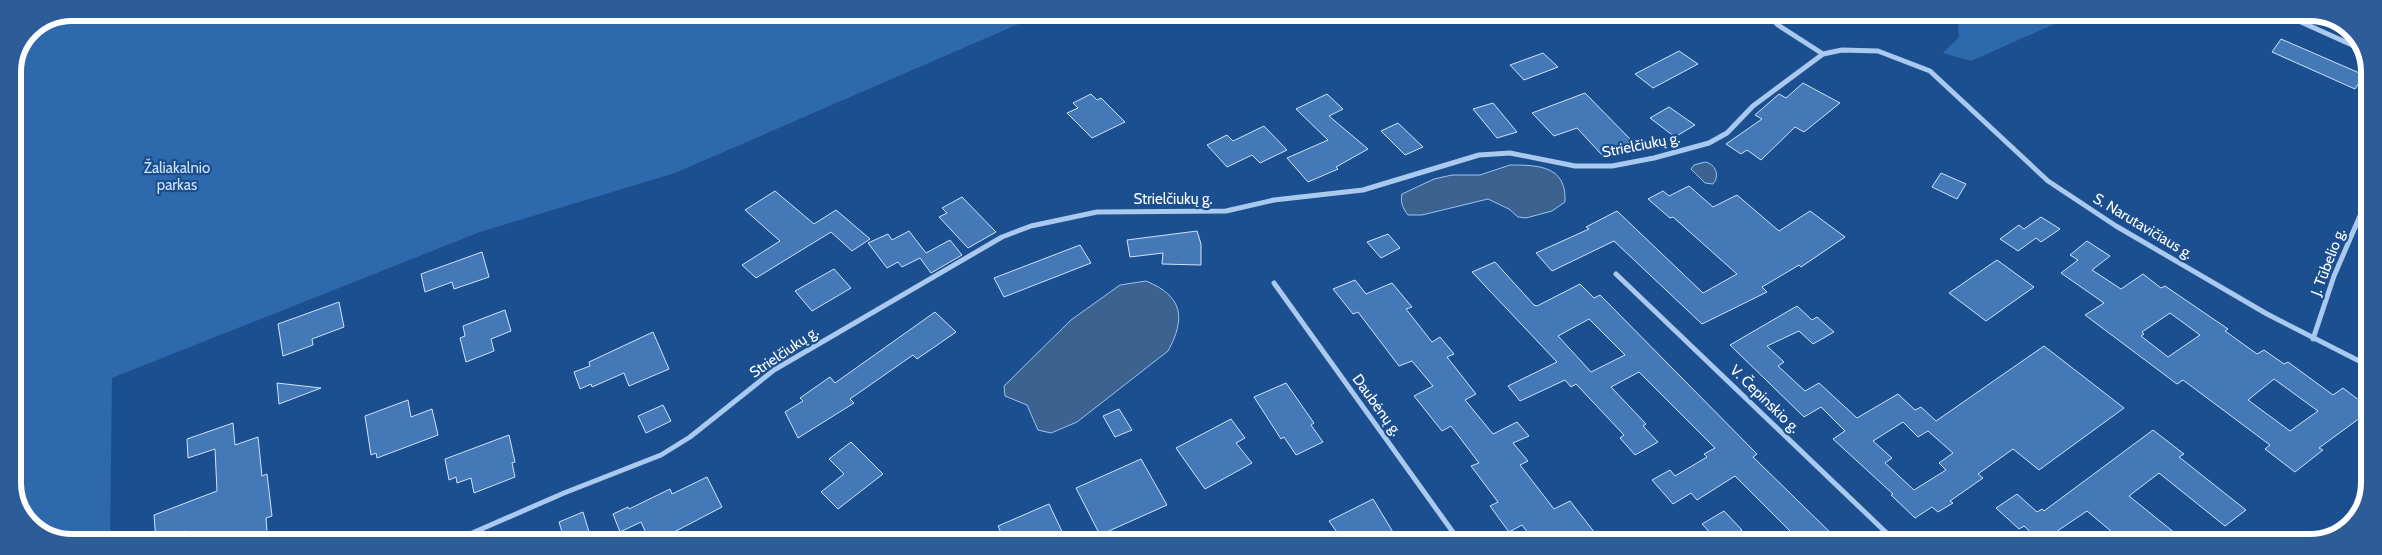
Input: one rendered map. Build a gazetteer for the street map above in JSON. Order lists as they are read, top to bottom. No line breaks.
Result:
{"streets":{"street":["Strielčiukų g.","S. Narutavičiaus g.","J. Tūbelio g.","V. Čepinskio g.","Daubėnų g."]},"crossings":[["Strielčiukų g.","S. Narutavičiaus g."],["S. Narutavičiaus g.","J. Tūbelio g."]],"parks":["Žaliakalnio parkas"]}
